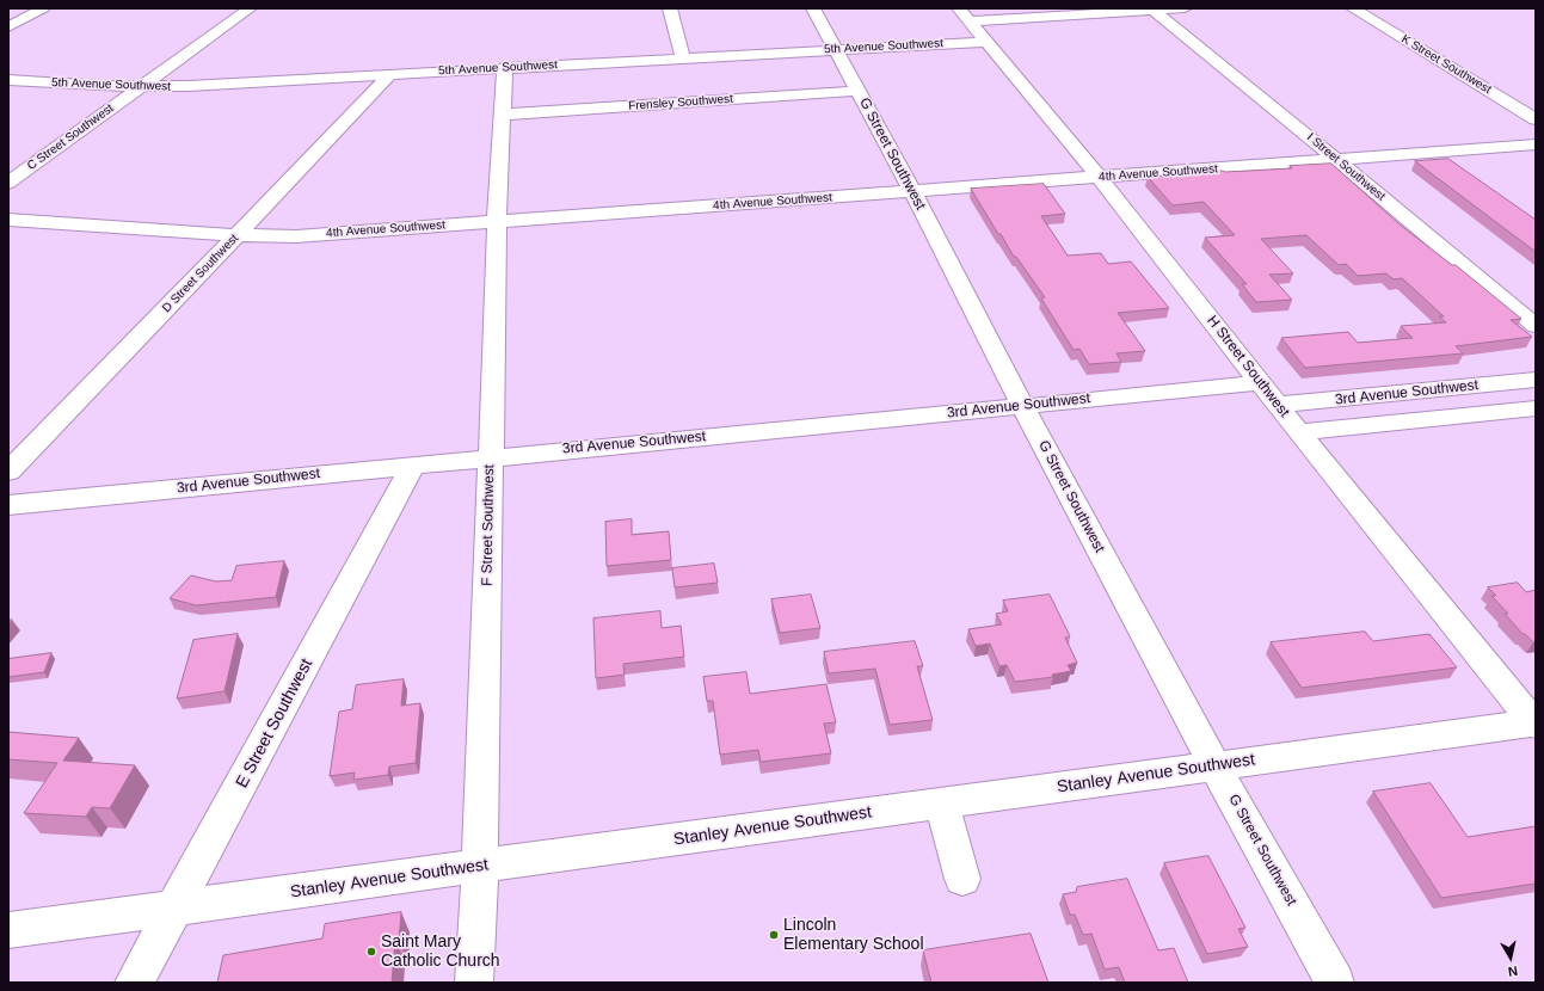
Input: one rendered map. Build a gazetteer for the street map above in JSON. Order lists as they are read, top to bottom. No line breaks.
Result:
{"streets":{"street":["5th Avenue Southwest","K Street Southwest","Frensley Southwest","C Street Southwest","G Street Southwest","I Street Southwest","4th Avenue Southwest","D Street Southwest","H Street Southwest","3rd Avenue Southwest","F Street Southwest","E Street Southwest","Stanley Avenue Southwest"]},"crossings":[["5th Avenue Southwest","C Street Southwest"],["5th Avenue Southwest","G Street Southwest"],["5th Avenue Southwest","D Street Southwest"],["5th Avenue Southwest","H Street Southwest"],["5th Avenue Southwest","F Street Southwest"],["Frensley Southwest","G Street Southwest"],["Frensley Southwest","F Street Southwest"],["G Street Southwest","4th Avenue Southwest"],["G Street Southwest","3rd Avenue Southwest"],["G Street Southwest","Stanley Avenue Southwest"],["I Street Southwest","4th Avenue Southwest"],["4th Avenue Southwest","D Street Southwest"],["4th Avenue Southwest","H Street Southwest"],["4th Avenue Southwest","F Street Southwest"],["H Street Southwest","3rd Avenue Southwest"],["H Street Southwest","Stanley Avenue Southwest"],["3rd Avenue Southwest","F Street Southwest"],["3rd Avenue Southwest","E Street Southwest"],["F Street Southwest","Stanley Avenue Southwest"],["E Street Southwest","Stanley Avenue Southwest"]],"places":["Lincoln Elementary School","Saint Mary Catholic Church"],"north":"bottom"}
